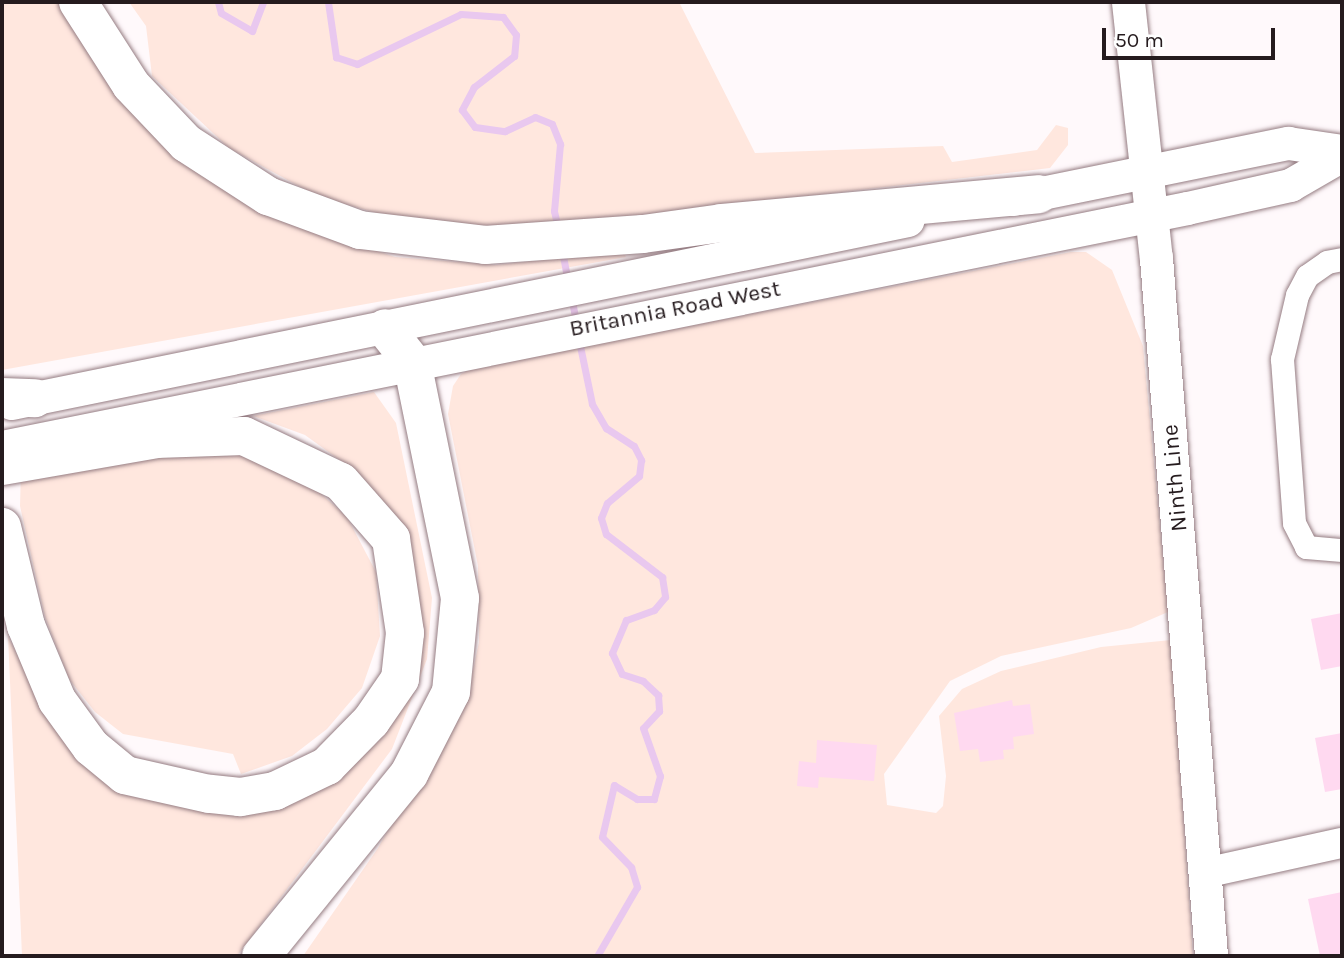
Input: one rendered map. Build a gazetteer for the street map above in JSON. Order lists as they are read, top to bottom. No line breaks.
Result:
{"streets":{"main road":["Britannia Road West","Ninth Line"]},"crossings":[["Britannia Road West","Ninth Line"]],"scale_bar":"50 m"}
